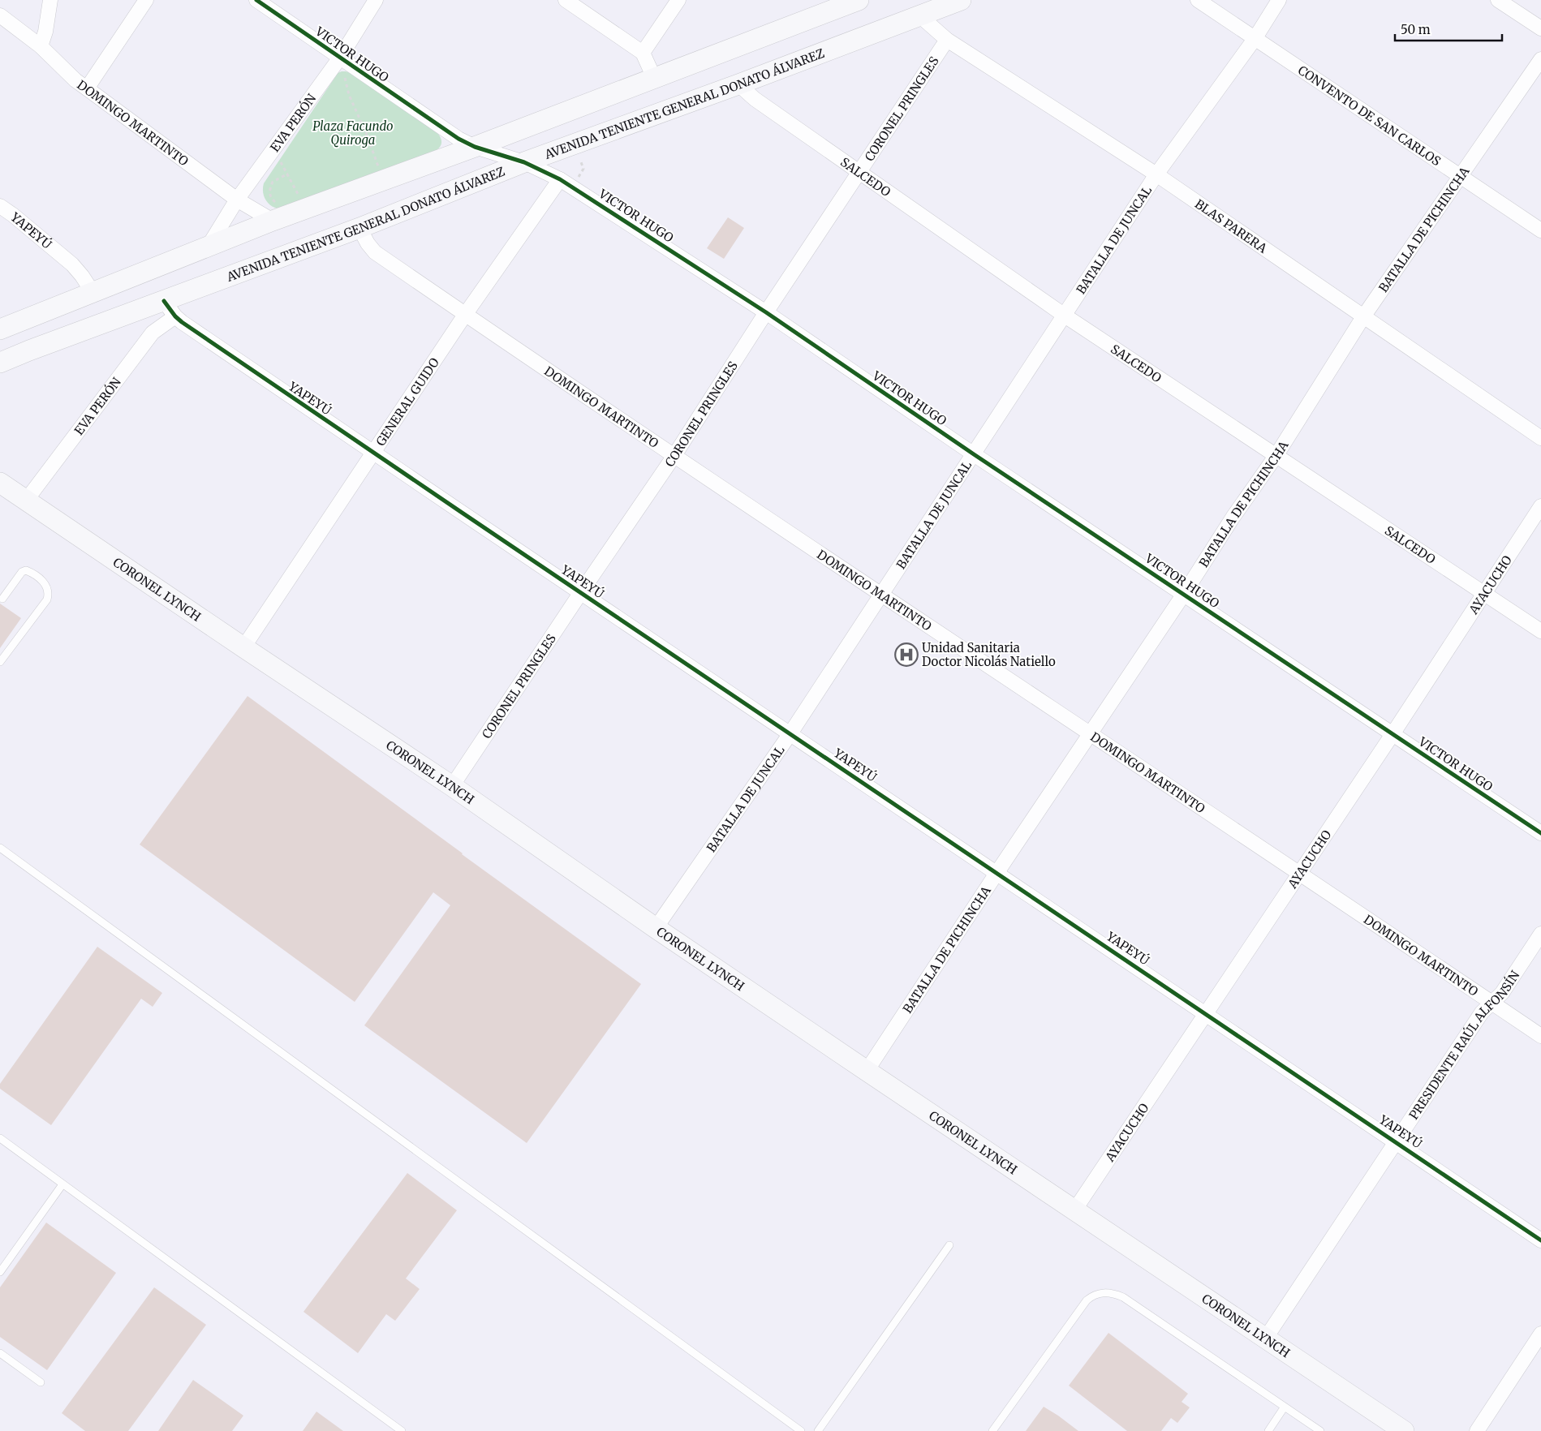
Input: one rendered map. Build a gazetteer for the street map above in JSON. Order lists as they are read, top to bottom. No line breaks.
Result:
{"streets":{"main road":["AVENIDA TENIENTE GENERAL DONATO ÁLVAREZ","CORONEL LYNCH"],"street":["VICTOR HUGO","CORONEL PRINGLES","CONVENTO DE SAN CARLOS","DOMINGO MARTINTO","EVA PERÓN","SALCEDO","BLAS PARERA","BATALLA DE PICHINCHA","YAPEYÚ","BATALLA DE JUNCAL","GENERAL GUIDO","AYACUCHO","PRESIDENTE RAÚL ALFONSÍN"]},"crossings":[["VICTOR HUGO","AVENIDA TENIENTE GENERAL DONATO ÁLVAREZ"],["VICTOR HUGO","CORONEL PRINGLES"],["VICTOR HUGO","EVA PERÓN"],["VICTOR HUGO","BATALLA DE PICHINCHA"],["VICTOR HUGO","BATALLA DE JUNCAL"],["VICTOR HUGO","GENERAL GUIDO"],["VICTOR HUGO","AYACUCHO"],["AVENIDA TENIENTE GENERAL DONATO ÁLVAREZ","DOMINGO MARTINTO"],["AVENIDA TENIENTE GENERAL DONATO ÁLVAREZ","EVA PERÓN"],["AVENIDA TENIENTE GENERAL DONATO ÁLVAREZ","SALCEDO"],["AVENIDA TENIENTE GENERAL DONATO ÁLVAREZ","BLAS PARERA"],["AVENIDA TENIENTE GENERAL DONATO ÁLVAREZ","YAPEYÚ"],["CORONEL PRINGLES","DOMINGO MARTINTO"],["CORONEL PRINGLES","SALCEDO"],["CORONEL PRINGLES","BLAS PARERA"],["CORONEL PRINGLES","YAPEYÚ"],["CORONEL PRINGLES","CORONEL LYNCH"],["CONVENTO DE SAN CARLOS","BATALLA DE PICHINCHA"],["CONVENTO DE SAN CARLOS","BATALLA DE JUNCAL"],["DOMINGO MARTINTO","EVA PERÓN"],["DOMINGO MARTINTO","BATALLA DE PICHINCHA"],["DOMINGO MARTINTO","BATALLA DE JUNCAL"],["DOMINGO MARTINTO","GENERAL GUIDO"],["DOMINGO MARTINTO","AYACUCHO"],["DOMINGO MARTINTO","PRESIDENTE RAÚL ALFONSÍN"],["EVA PERÓN","YAPEYÚ"],["EVA PERÓN","CORONEL LYNCH"],["SALCEDO","BATALLA DE PICHINCHA"],["SALCEDO","BATALLA DE JUNCAL"],["SALCEDO","AYACUCHO"],["BLAS PARERA","BATALLA DE PICHINCHA"],["BLAS PARERA","BATALLA DE JUNCAL"],["BATALLA DE PICHINCHA","YAPEYÚ"],["BATALLA DE PICHINCHA","CORONEL LYNCH"],["YAPEYÚ","BATALLA DE JUNCAL"],["YAPEYÚ","GENERAL GUIDO"],["YAPEYÚ","AYACUCHO"],["YAPEYÚ","PRESIDENTE RAÚL ALFONSÍN"],["BATALLA DE JUNCAL","CORONEL LYNCH"],["GENERAL GUIDO","CORONEL LYNCH"],["AYACUCHO","CORONEL LYNCH"],["CORONEL LYNCH","PRESIDENTE RAÚL ALFONSÍN"]],"parks":["Plaza Facundo Quiroga"],"places":{"hospital":["Unidad Sanitaria Doctor Nicolás Natiello"]},"scale_bar":"50 m"}
